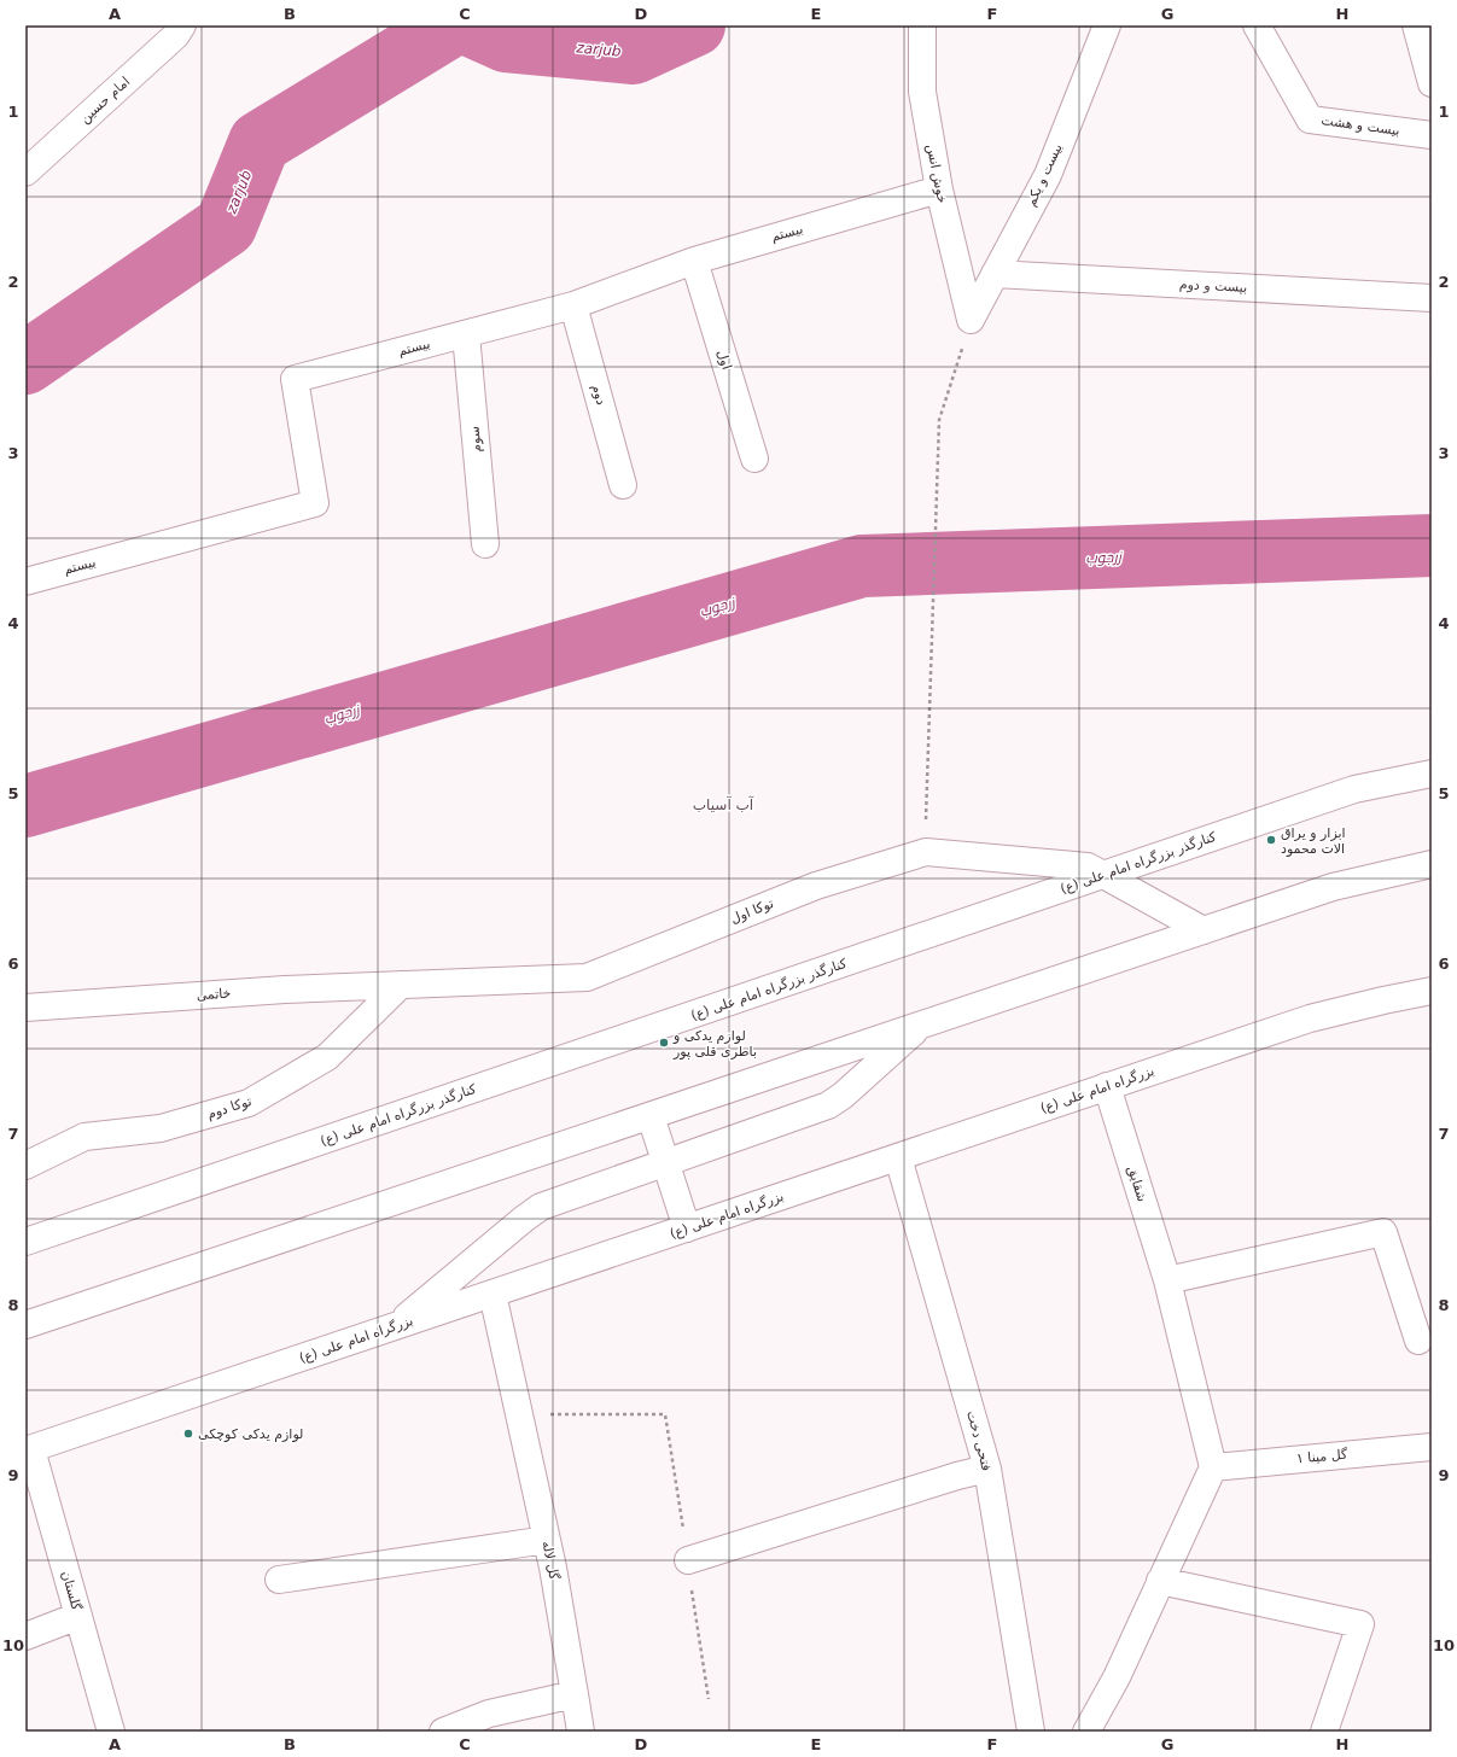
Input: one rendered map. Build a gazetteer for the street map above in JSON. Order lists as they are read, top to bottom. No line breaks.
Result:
{"streets":{"main road":["امام حسین","بیست و هشت","خوش انس","بیست و یکم","بیستم","بیست و دوم","اول","دوم","سوم","کنارگذر بزرگراه امام علی (ع)","توکا اول","خاتمی","بزرگراه امام علی (ع)","توکا دوم","شقایق","فتحی دخت","گل مینا ۱","گل لاله","گلستان"]},"crossings":[["خوش انس","بیست و یکم"],["خوش انس","بیستم"],["بیست و یکم","بیست و دوم"],["بیستم","اول"],["بیستم","دوم"],["بیستم","سوم"],["کنارگذر بزرگراه امام علی (ع)","توکا اول"],["توکا اول","خاتمی"],["توکا اول","توکا دوم"],["خاتمی","توکا دوم"],["بزرگراه امام علی (ع)","شقایق"],["بزرگراه امام علی (ع)","فتحی دخت"],["بزرگراه امام علی (ع)","گل لاله"],["بزرگراه امام علی (ع)","گلستان"],["شقایق","گل مینا ۱"]],"districts":["آب آسیاب"],"water":["zarjub","زرجوب"],"places":["ابزار و یراق الات محمود","لوازم یدکی و باطری قلی پور","لوازم یدکی کوچکی"],"grid":{"columns":["A","B","C","D","E","F","G","H"],"rows":["1","2","3","4","5","6","7","8","9","10"]}}
